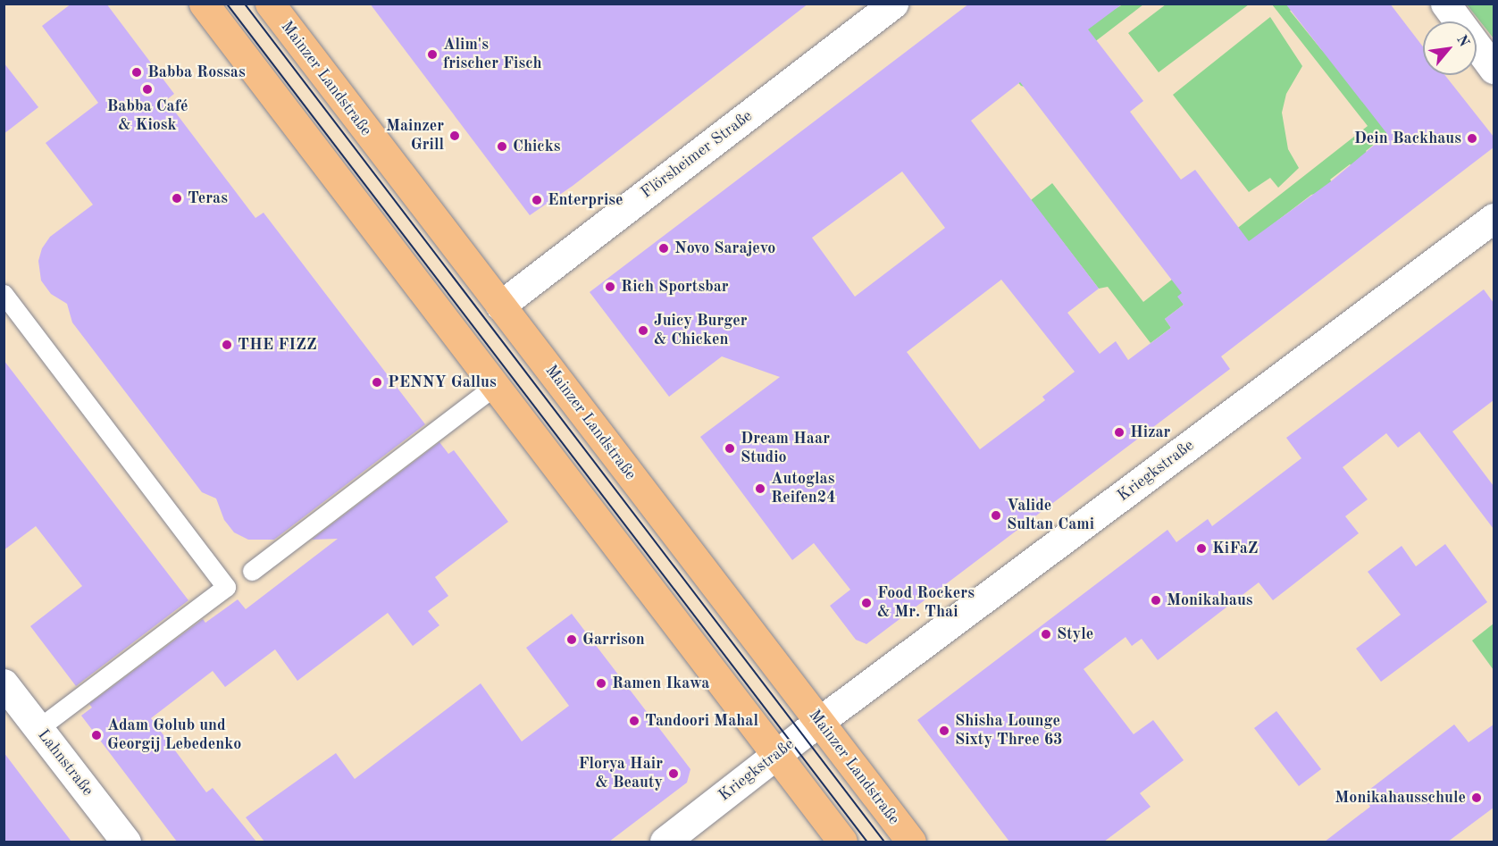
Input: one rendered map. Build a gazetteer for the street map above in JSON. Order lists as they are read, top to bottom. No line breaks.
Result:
{"streets":{"main road":["Mainzer Landstraße"],"street":["Flörsheimer Straße","Kriegkstraße","Lahnstraße"]},"crossings":[["Mainzer Landstraße","Flörsheimer Straße"],["Mainzer Landstraße","Kriegkstraße"]],"places":["Alim's frischer Fisch","Babba Rossas","Babba Café & Kiosk","Mainzer Grill","Dein Backhaus","Chicks","Teras","Enterprise","Novo Sarajevo","Rich Sportsbar","Juicy Burger & Chicken","THE FIZZ","PENNY Gallus","Hizar","Dream Haar Studio","Autoglas Reifen24","Valide Sultan Cami","KiFaZ","Monikahaus","Food Rockers & Mr. Thai","Style","Garrison","Ramen Ikawa","Tandoori Mahal","Shisha Lounge Sixty Three 63","Adam Golub und Georgij Lebedenko","Florya Hair & Beauty","Monikahausschule"],"north":"top right"}
